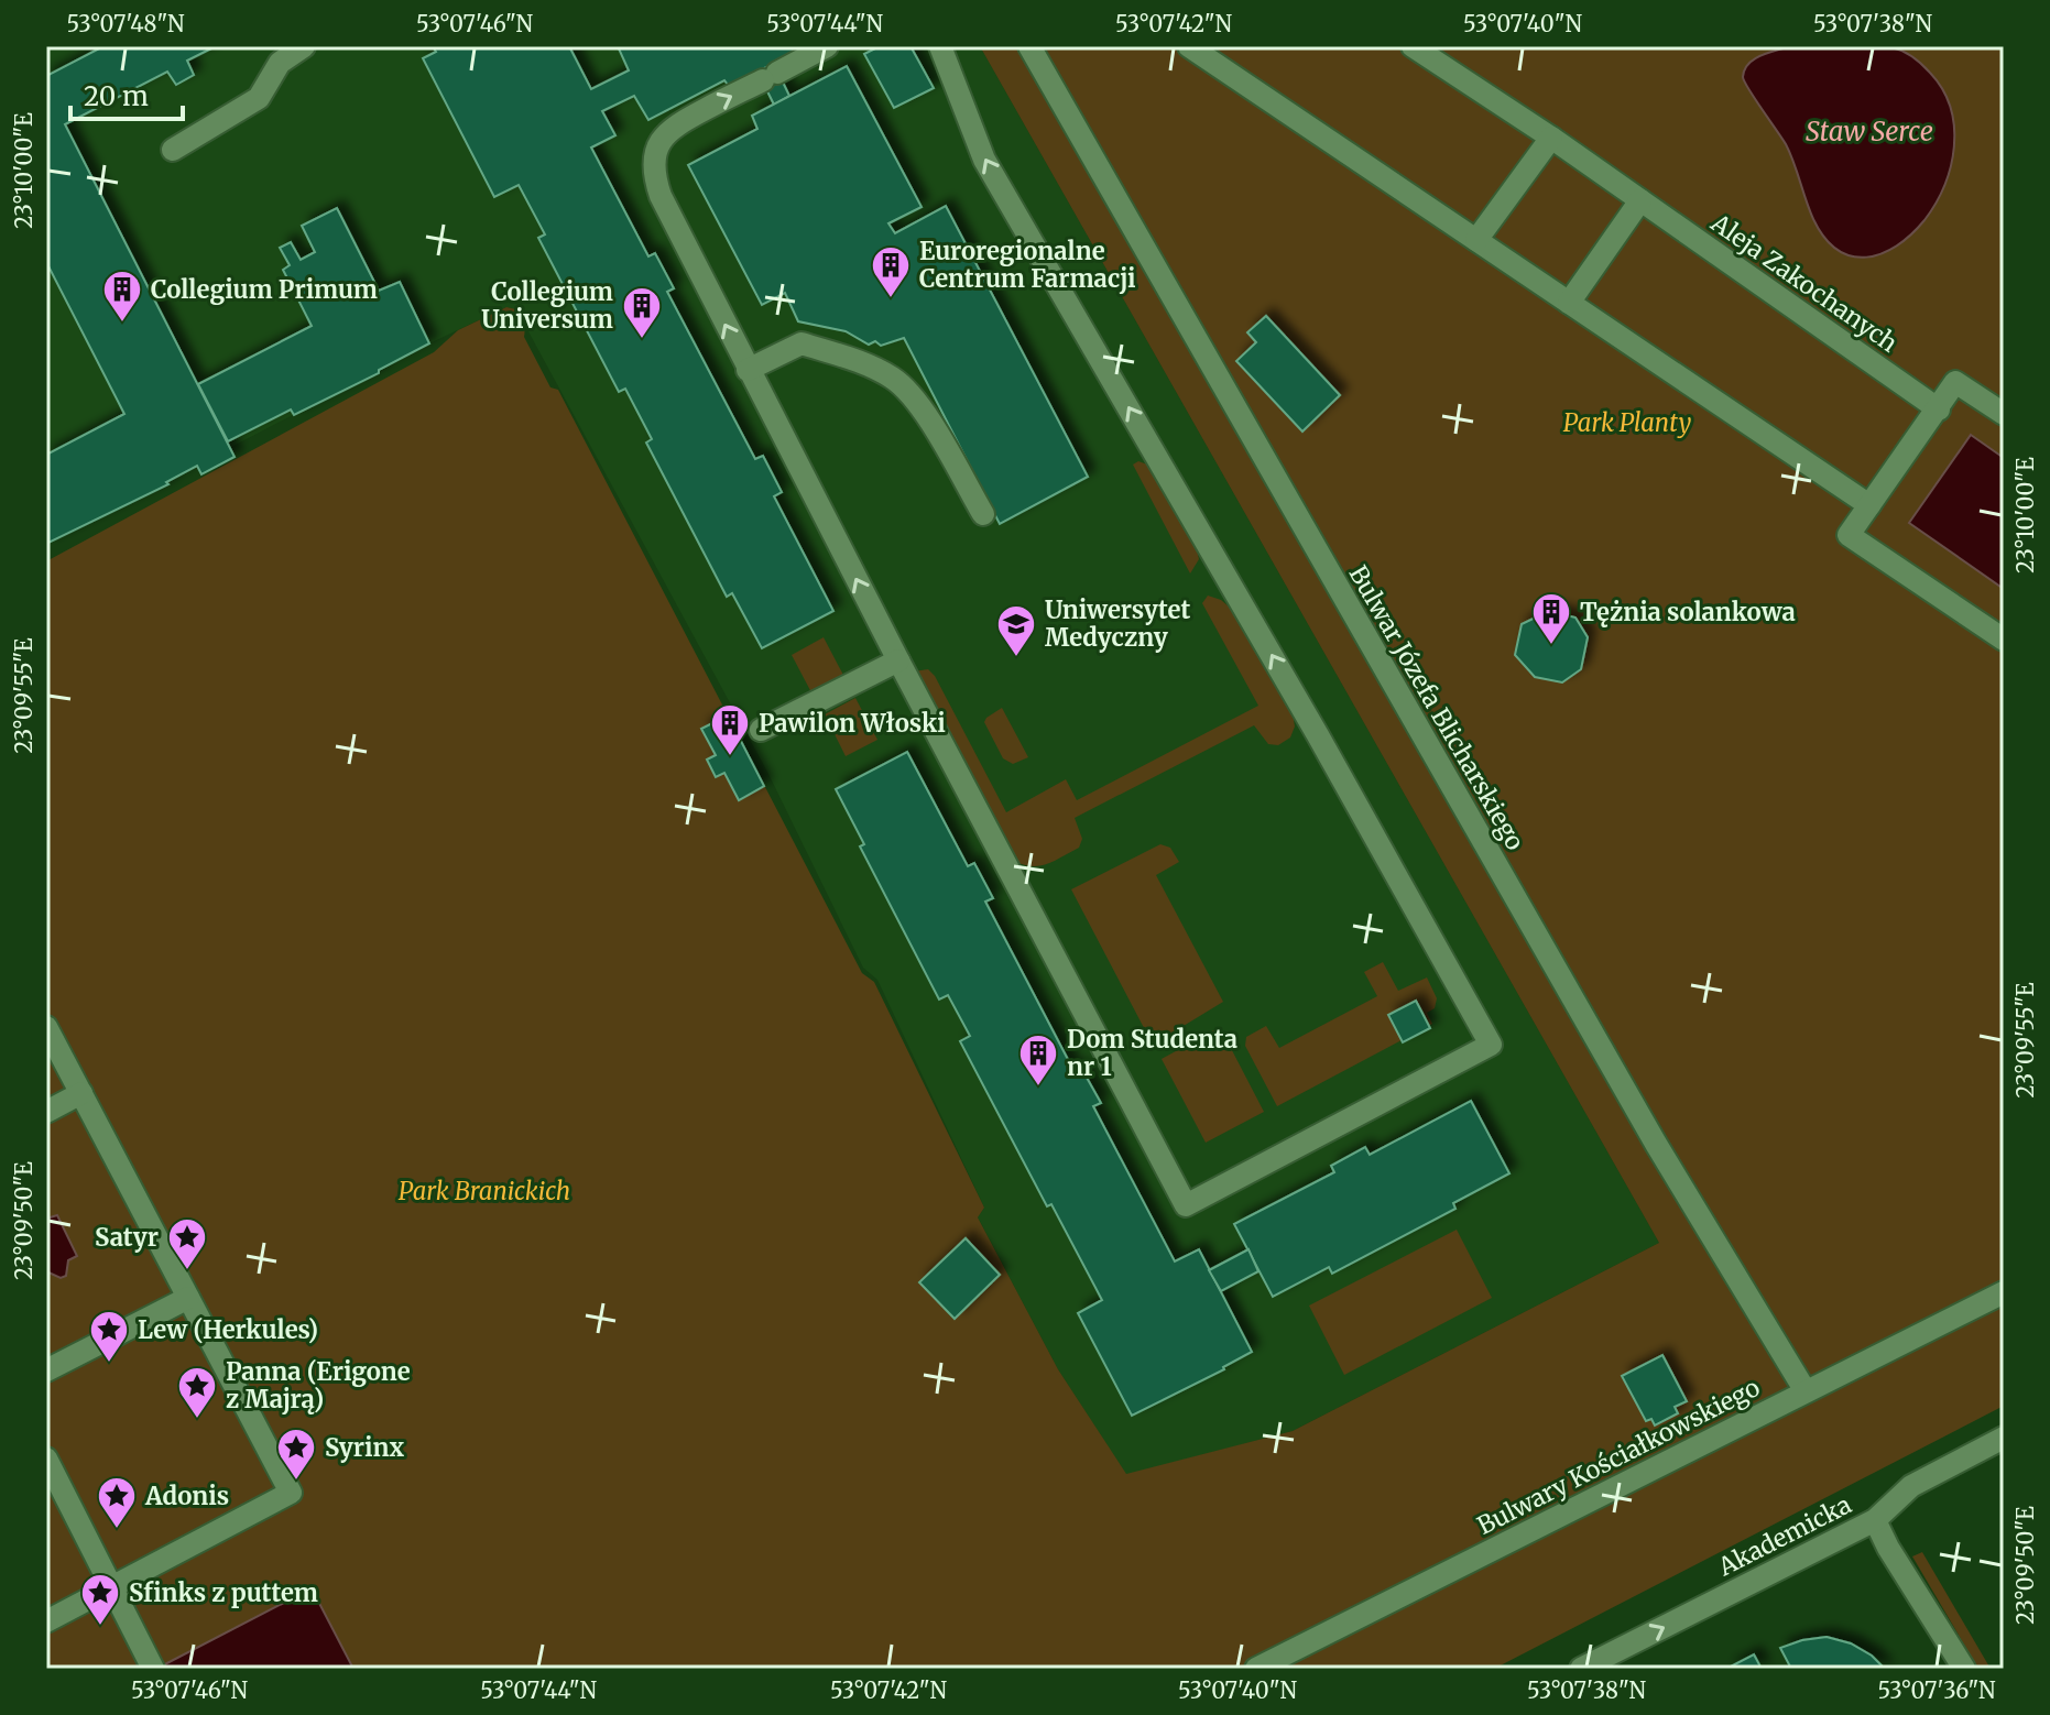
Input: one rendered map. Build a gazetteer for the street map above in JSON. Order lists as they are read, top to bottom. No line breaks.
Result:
{"streets":{"street":["Aleja Zakochanych","Bulwar Józefa Blicharskiego","Bulwary Kościałkowskiego","Akademicka"]},"crossings":[["Bulwar Józefa Blicharskiego","Bulwary Kościałkowskiego"]],"one_way":["Akademicka"],"water":["Staw Serce"],"parks":["Park Planty","Park Branickich"],"places":{"building":["Euroregionalne Centrum Farmacji","Collegium Primum","Collegium Universum","Tężnia solankowa","Pawilon Włoski","Dom Studenta nr 1"],"school or university":["Uniwersytet Medyczny"],"place":["Satyr","Lew (Herkules)","Panna (Erigone z Majrą)","Syrinx","Adonis","Sfinks z puttem"]},"scale_bar":"20 m","coordinates":["53°07'48\"N","53°07'46\"N","53°07'44\"N","53°07'42\"N","53°07'40\"N","53°07'38\"N","23°10'00\"E","23°09'55\"E","23°09'50\"E","53°07'36\"N"]}
